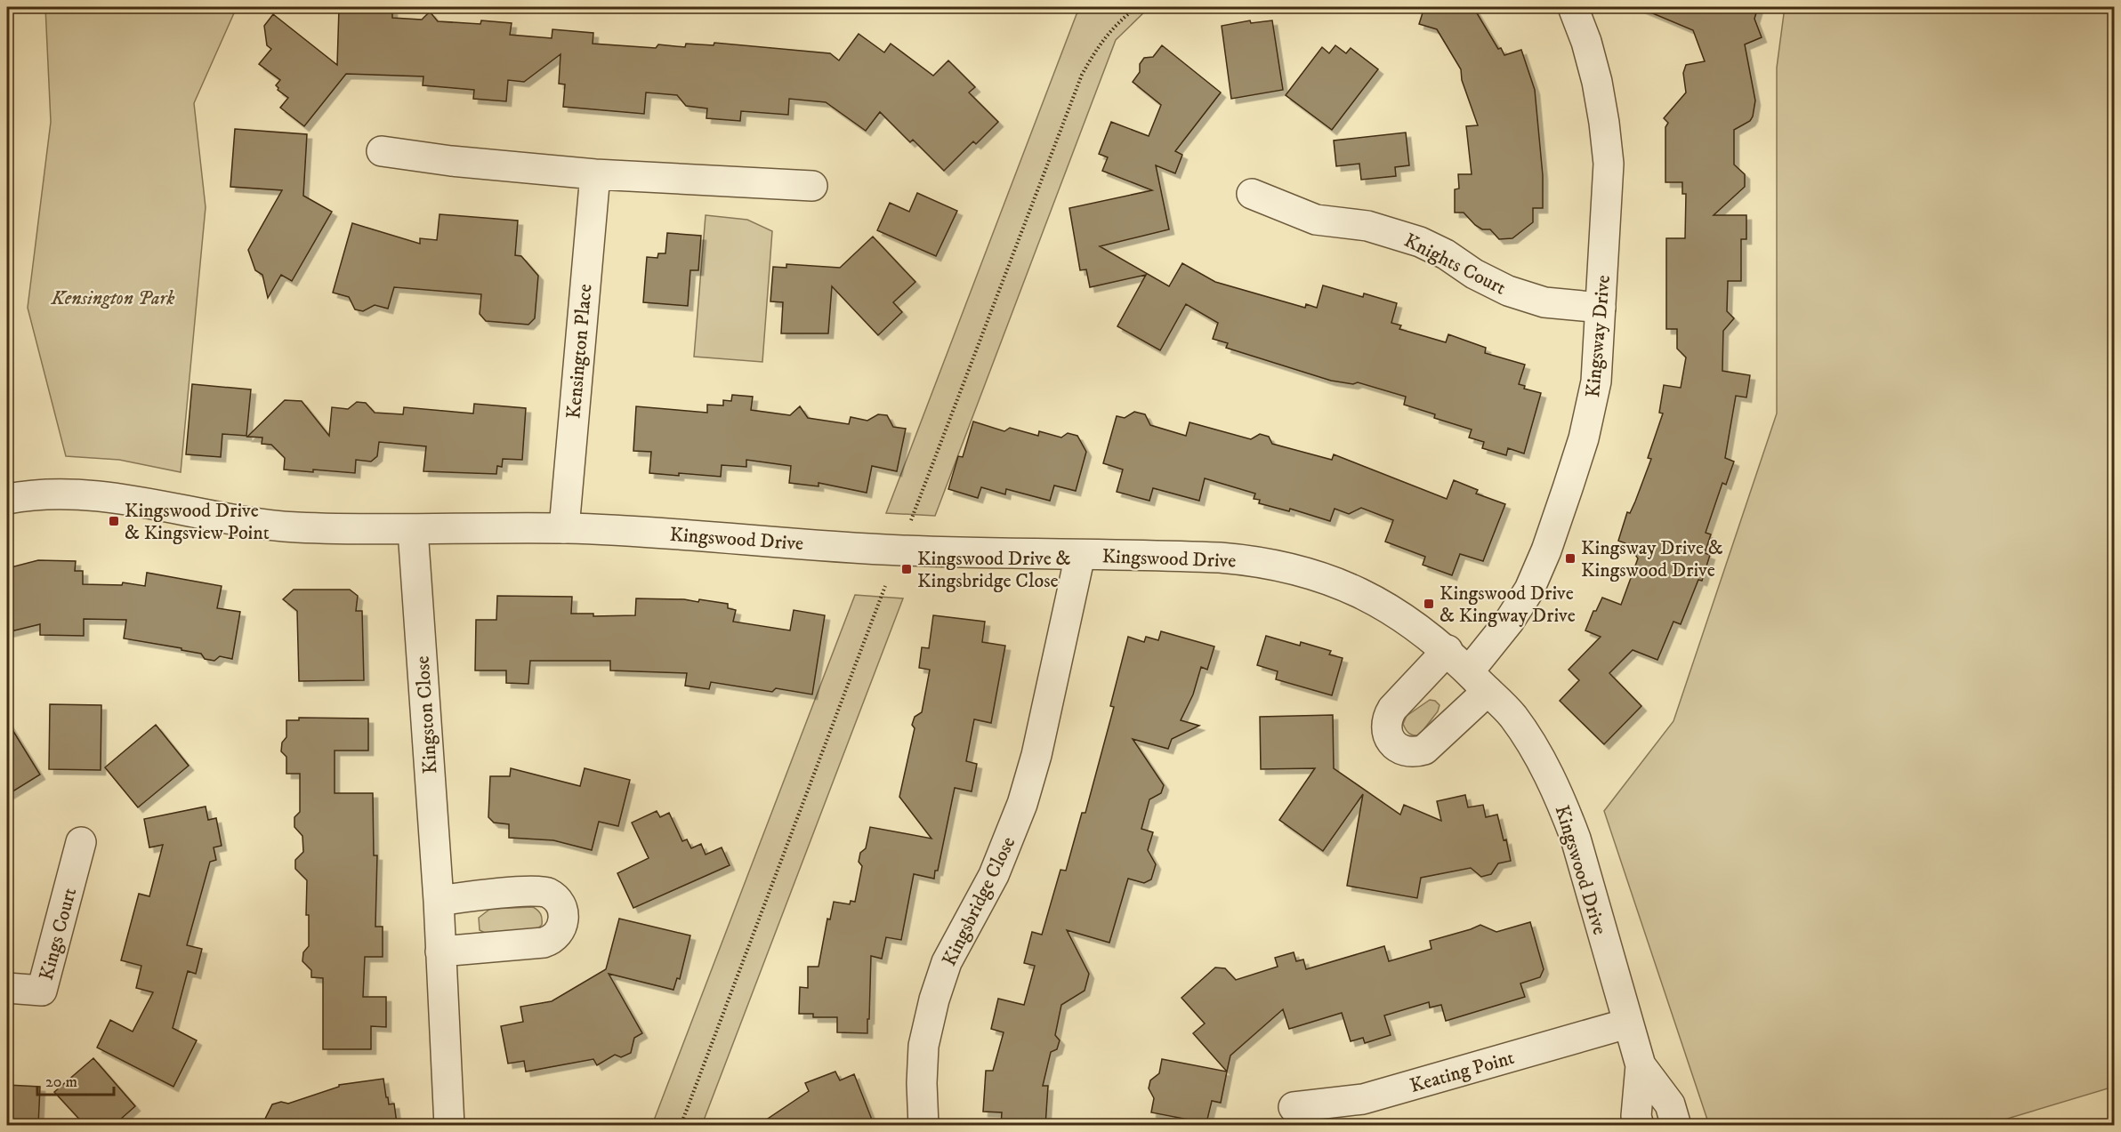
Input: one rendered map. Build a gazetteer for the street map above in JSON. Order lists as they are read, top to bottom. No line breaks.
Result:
{"streets":{"street":["Knights Court","Kingsway Drive","Kensington Place","Kingswood Drive","Kingston Close","Kingsbridge Close","Kings Court","Keating Point"]},"crossings":[["Knights Court","Kingsway Drive"],["Kingsway Drive","Kingswood Drive"],["Kensington Place","Kingswood Drive"],["Kingswood Drive","Kingston Close"],["Kingswood Drive","Kingsbridge Close"],["Kingswood Drive","Keating Point"]],"parks":["Kensington Park"],"places":{"transit":["Kingswood Drive & Kingsview Point","Kingsway Drive & Kingswood Drive","Kingswood Drive & Kingsbridge Close","Kingswood Drive & Kingway Drive"]},"scale_bar":"20 m"}
